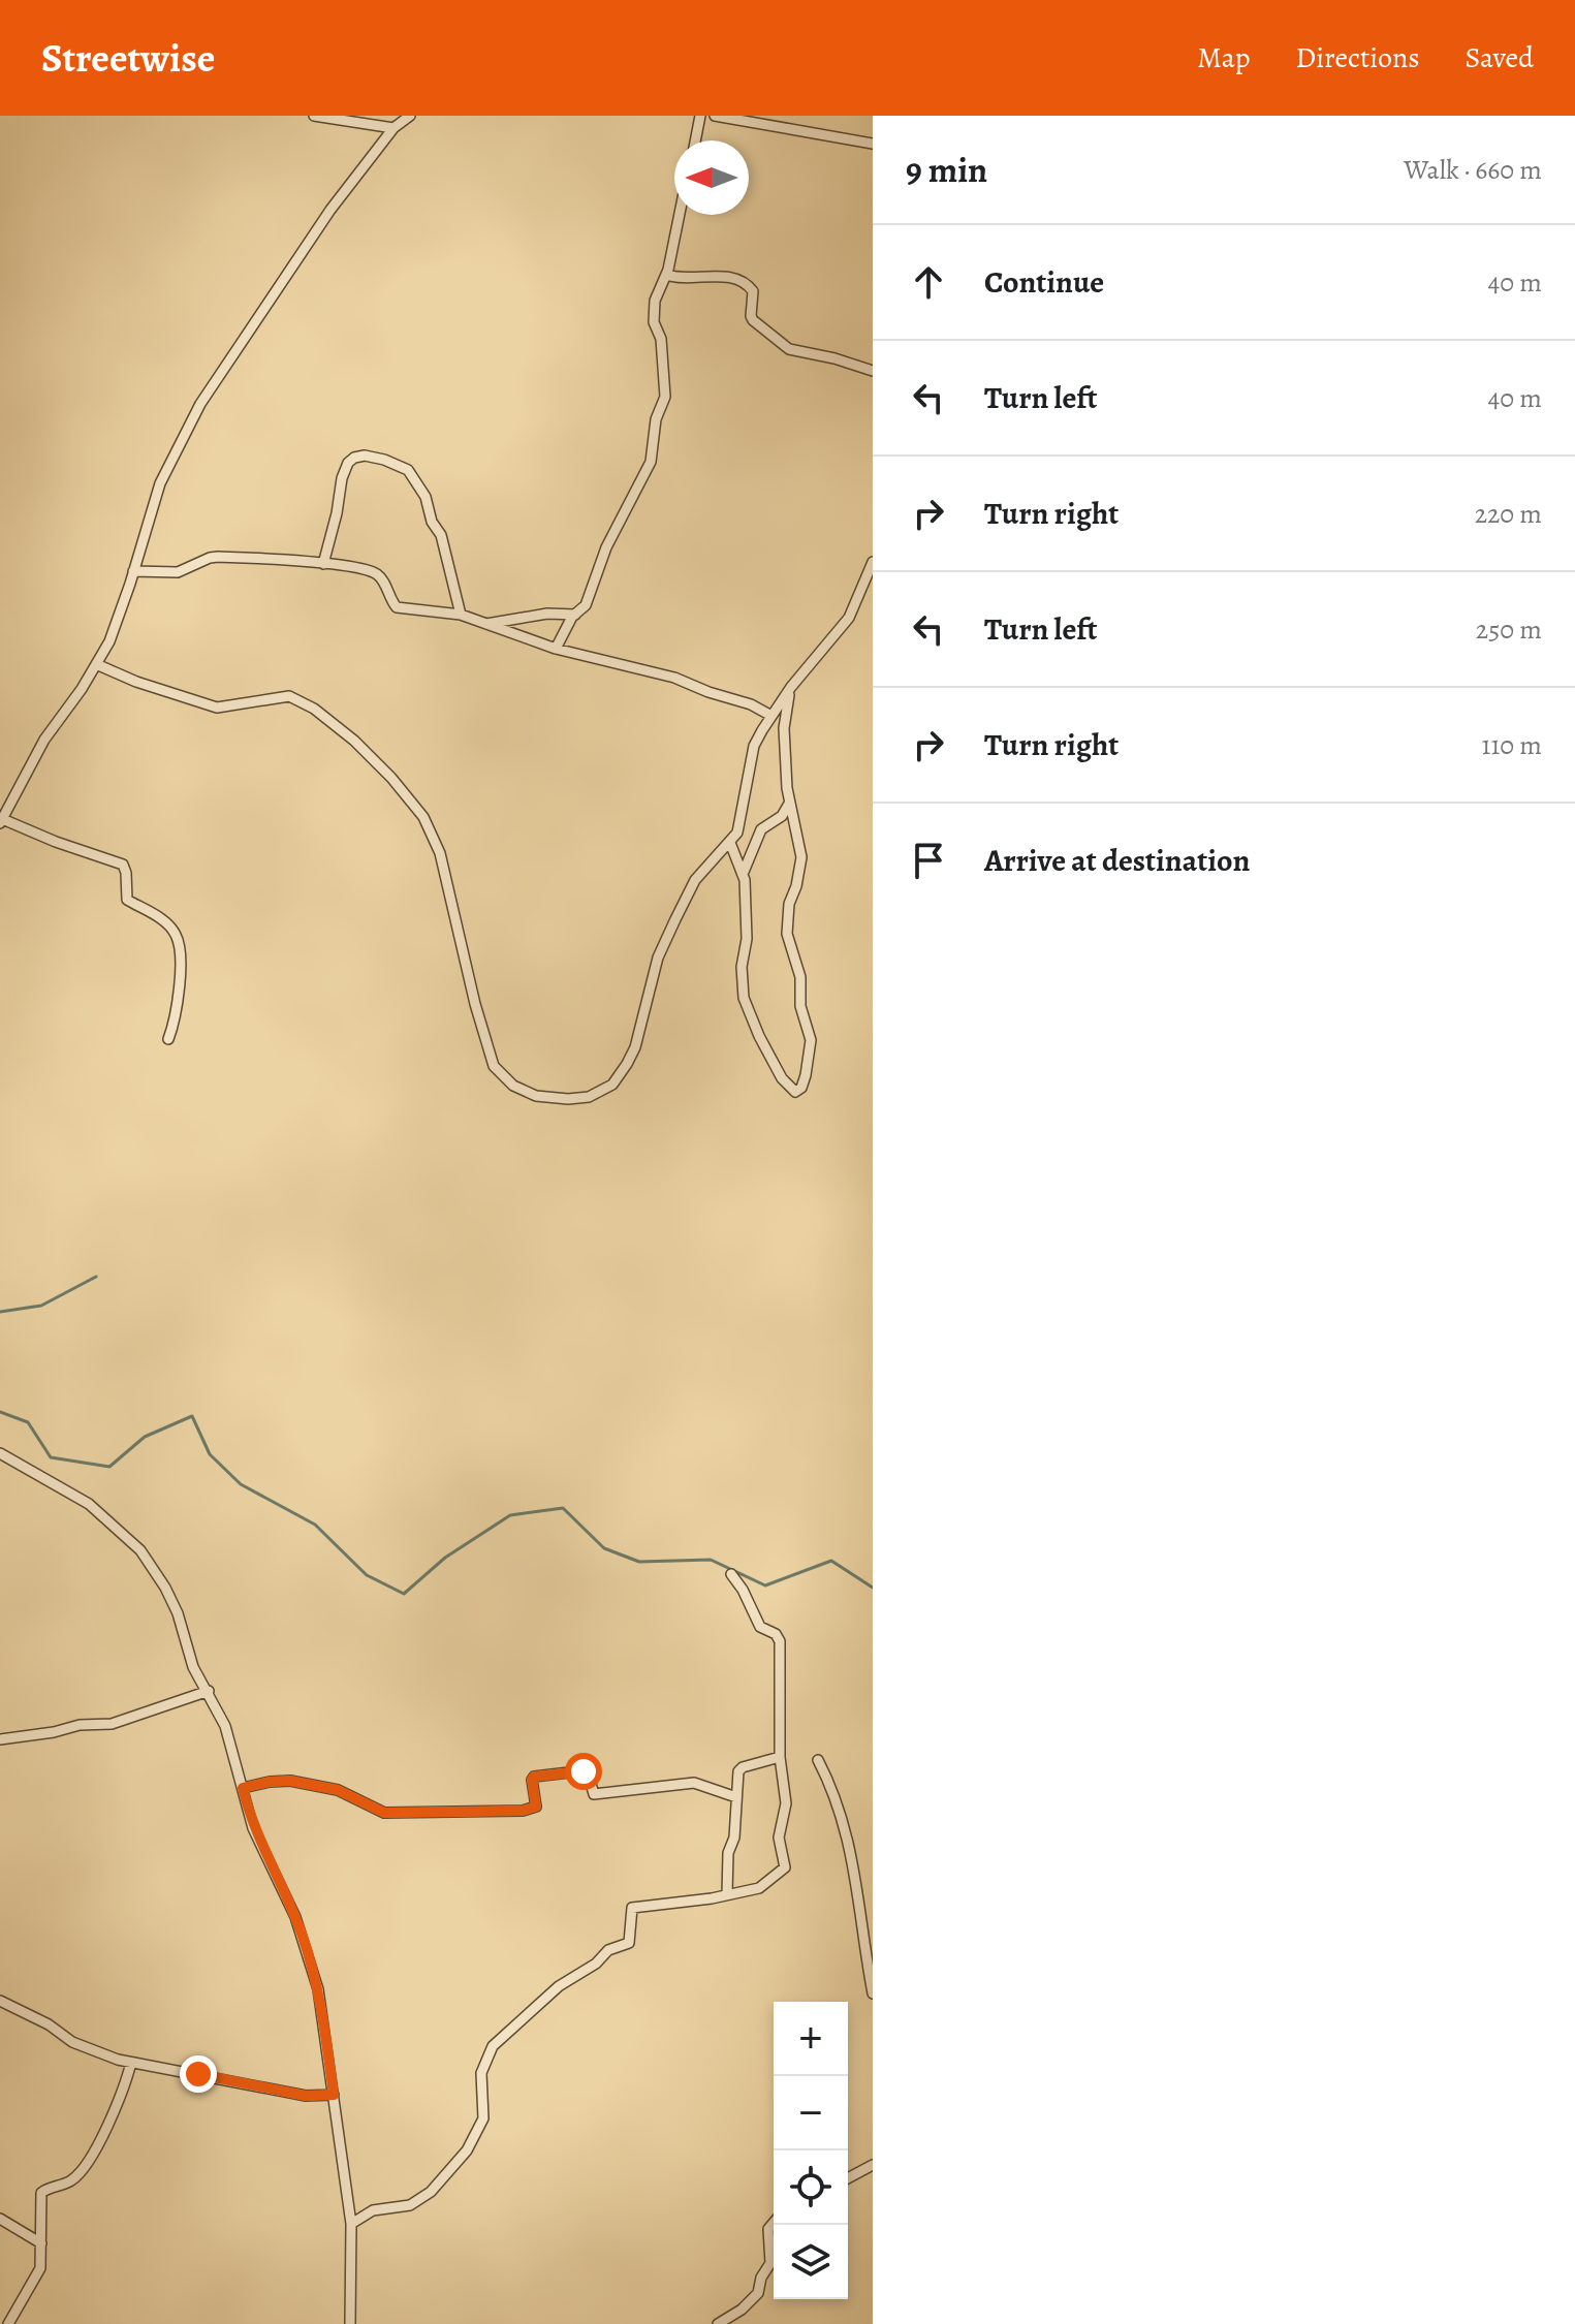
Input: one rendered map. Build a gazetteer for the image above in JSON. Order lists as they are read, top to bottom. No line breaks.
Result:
{"north":"left","page":{"header":"Streetwise","nav":["Map","Directions","Saved"],"heading":["9 min","Walk · 660 m"],"list":[["Continue","40 m"],["Turn left","40 m"],["Turn right","220 m"],["Turn left","250 m"],["Turn right","110 m"],"Arrive at destination"],"map_buttons":["+","−"]}}
